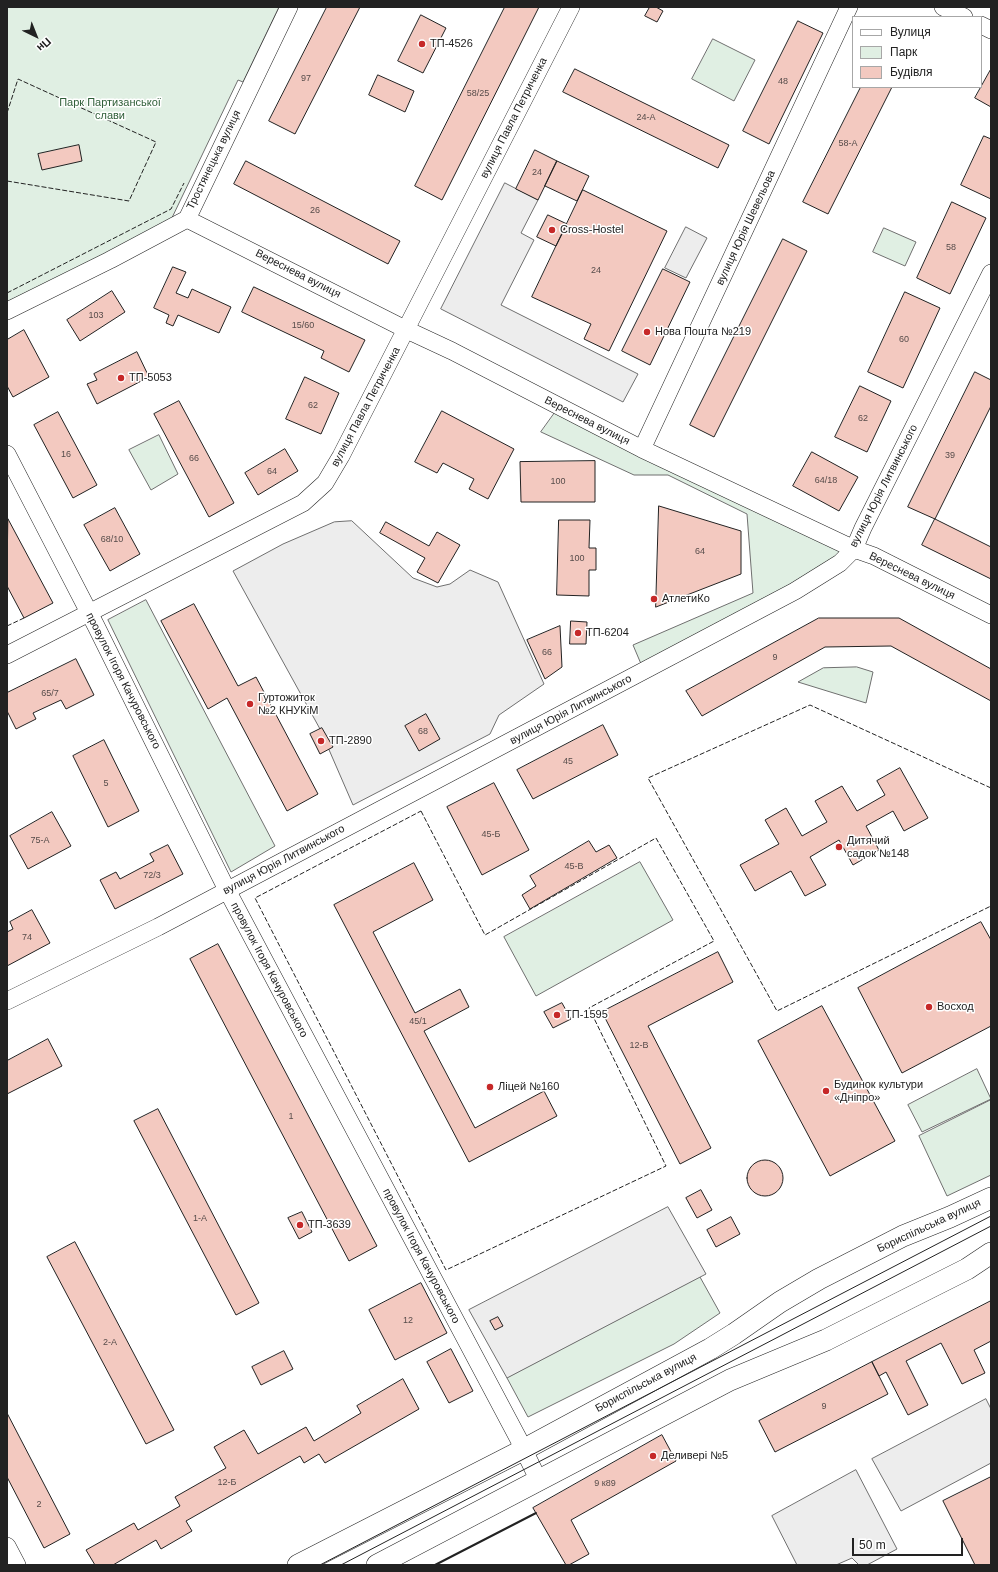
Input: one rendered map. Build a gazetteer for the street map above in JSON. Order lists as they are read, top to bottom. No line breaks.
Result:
{"streets":{"main road":["Бориспільська вулиця"],"street":["вулиця Павла Петриченка","Тростянецька вулиця","вулиця Юрія Шевельова","Вереснева вулиця","вулиця Юрія Литвинського","провулок Ігоря Качуровського"]},"crossings":[["вулиця Павла Петриченка","Вереснева вулиця"],["вулиця Павла Петриченка","провулок Ігоря Качуровського"],["Тростянецька вулиця","Вереснева вулиця"],["вулиця Юрія Шевельова","Вереснева вулиця"],["Вереснева вулиця","вулиця Юрія Литвинського"],["вулиця Юрія Литвинського","провулок Ігоря Качуровського"],["провулок Ігоря Качуровського","Бориспільська вулиця"]],"parks":["Парк Партизанської слави"],"places":["ТП-4526","Cross-Hostel","Нова Пошта №219","ТП-5053","АтлетиКо","ТП-6204","Гуртожиток №2 КНУКіМ","ТП-2890","Дитячий садок №148","Восход","ТП-1595","Ліцей №160","Будинок культури «Дніпро»","ТП-3639","Деливері №5"],"house_numbers":["97","48","58/25","24-А","58-А","24","26","58","24","103","15/60","60","62","62","16","39","66","64","64/18","100","68/10","64","100","66","9","65/7","68","45","5","45-Б","75-А","45-В","72/3","74","45/1","12-В","1","1-А","12","2-А","9","12-Б","9 к89","2"],"legend":["Вулиця","Парк","Будівля"],"scale_bar":"50 m","north":"bottom right"}
